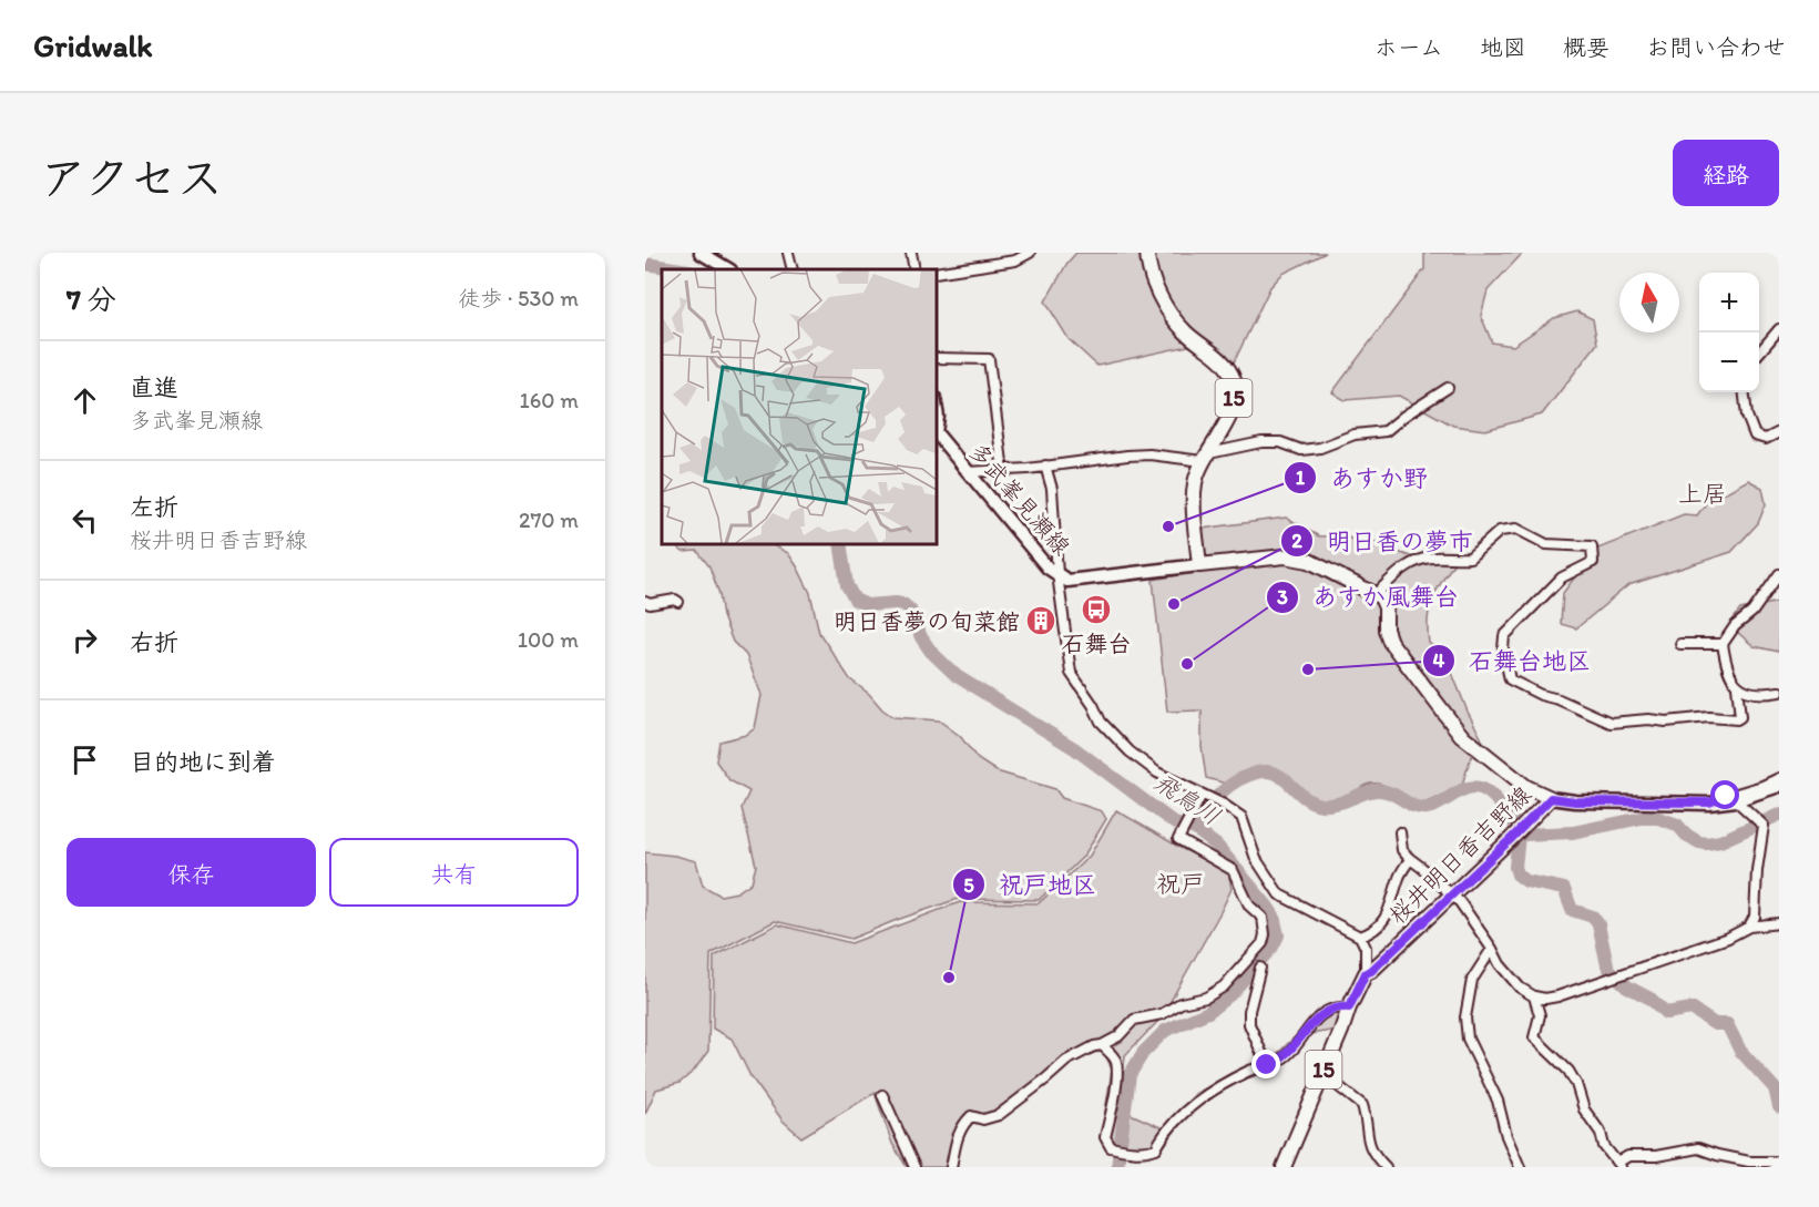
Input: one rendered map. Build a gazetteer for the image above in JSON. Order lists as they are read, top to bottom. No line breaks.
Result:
{"streets":{"main road":["15","多武峯見瀬線","桜井明日香吉野線"]},"crossings":[["15","多武峯見瀬線"]],"districts":["上居","祝戸"],"water":["飛鳥川"],"places":{"other":["あすか野","明日香の夢市","あすか風舞台","石舞台地区","祝戸地区"],"bus stop":["石舞台"],"building":["明日香夢の旬菜館"]},"north":"top","page":{"header":"Gridwalk","nav":["ホーム","地図","概要","お問い合わせ"],"title":"アクセス","buttons":["経路",["保存","共有"]],"heading":["7 分","徒歩 · 530 m"],"map_buttons":["+","−"],"list":[["直進","多武峯見瀬線","160 m"],["左折","桜井明日香吉野線","270 m"],["右折","100 m"],"目的地に到着"]}}
